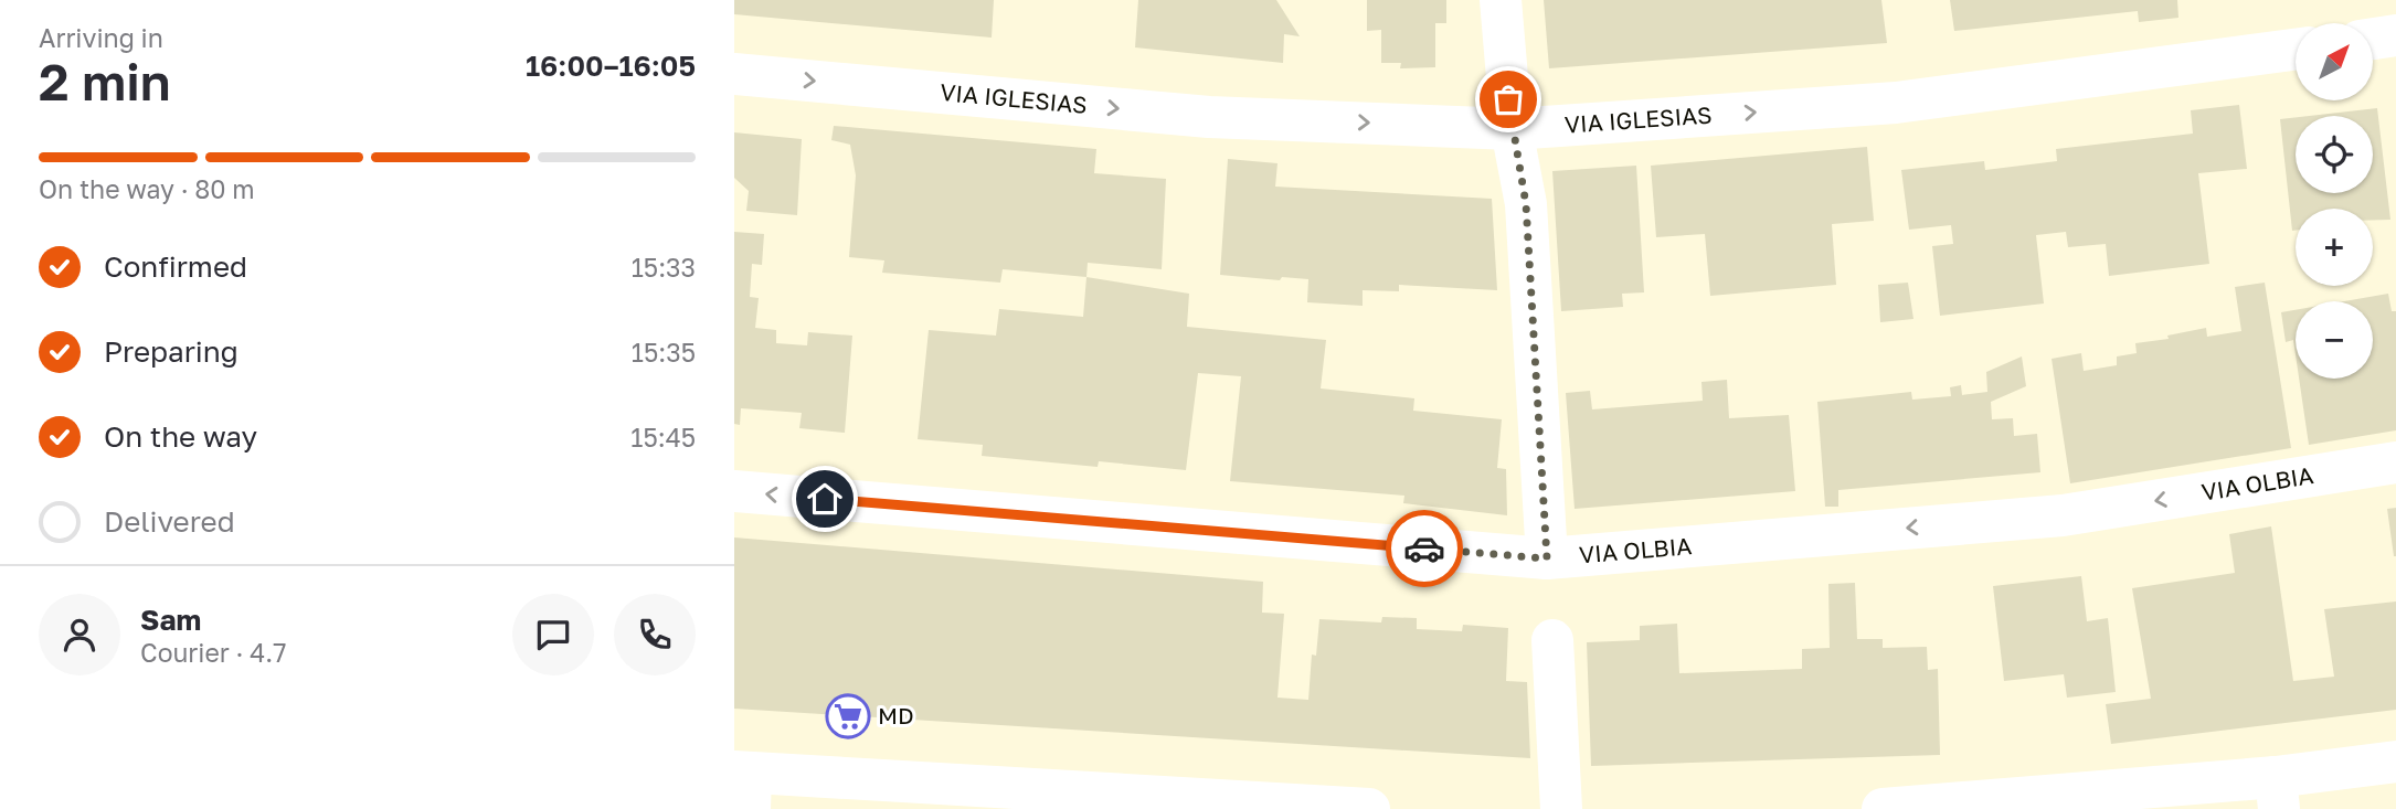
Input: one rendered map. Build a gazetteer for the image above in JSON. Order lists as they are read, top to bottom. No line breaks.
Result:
{"streets":{"street":["VIA IGLESIAS","VIA OLBIA"]},"one_way":["VIA IGLESIAS"],"places":{"supermarket":["MD"]},"north":"top right","page":{"heading":["2 min","Arriving in","16:00–16:05"],"panel":["Sam","Courier · 4.7"],"map_buttons":["+","−"],"bar":"On the way · 80 m","list":[["Confirmed","15:33"],["Preparing","15:35"],["On the way","15:45"],"Delivered"]}}
